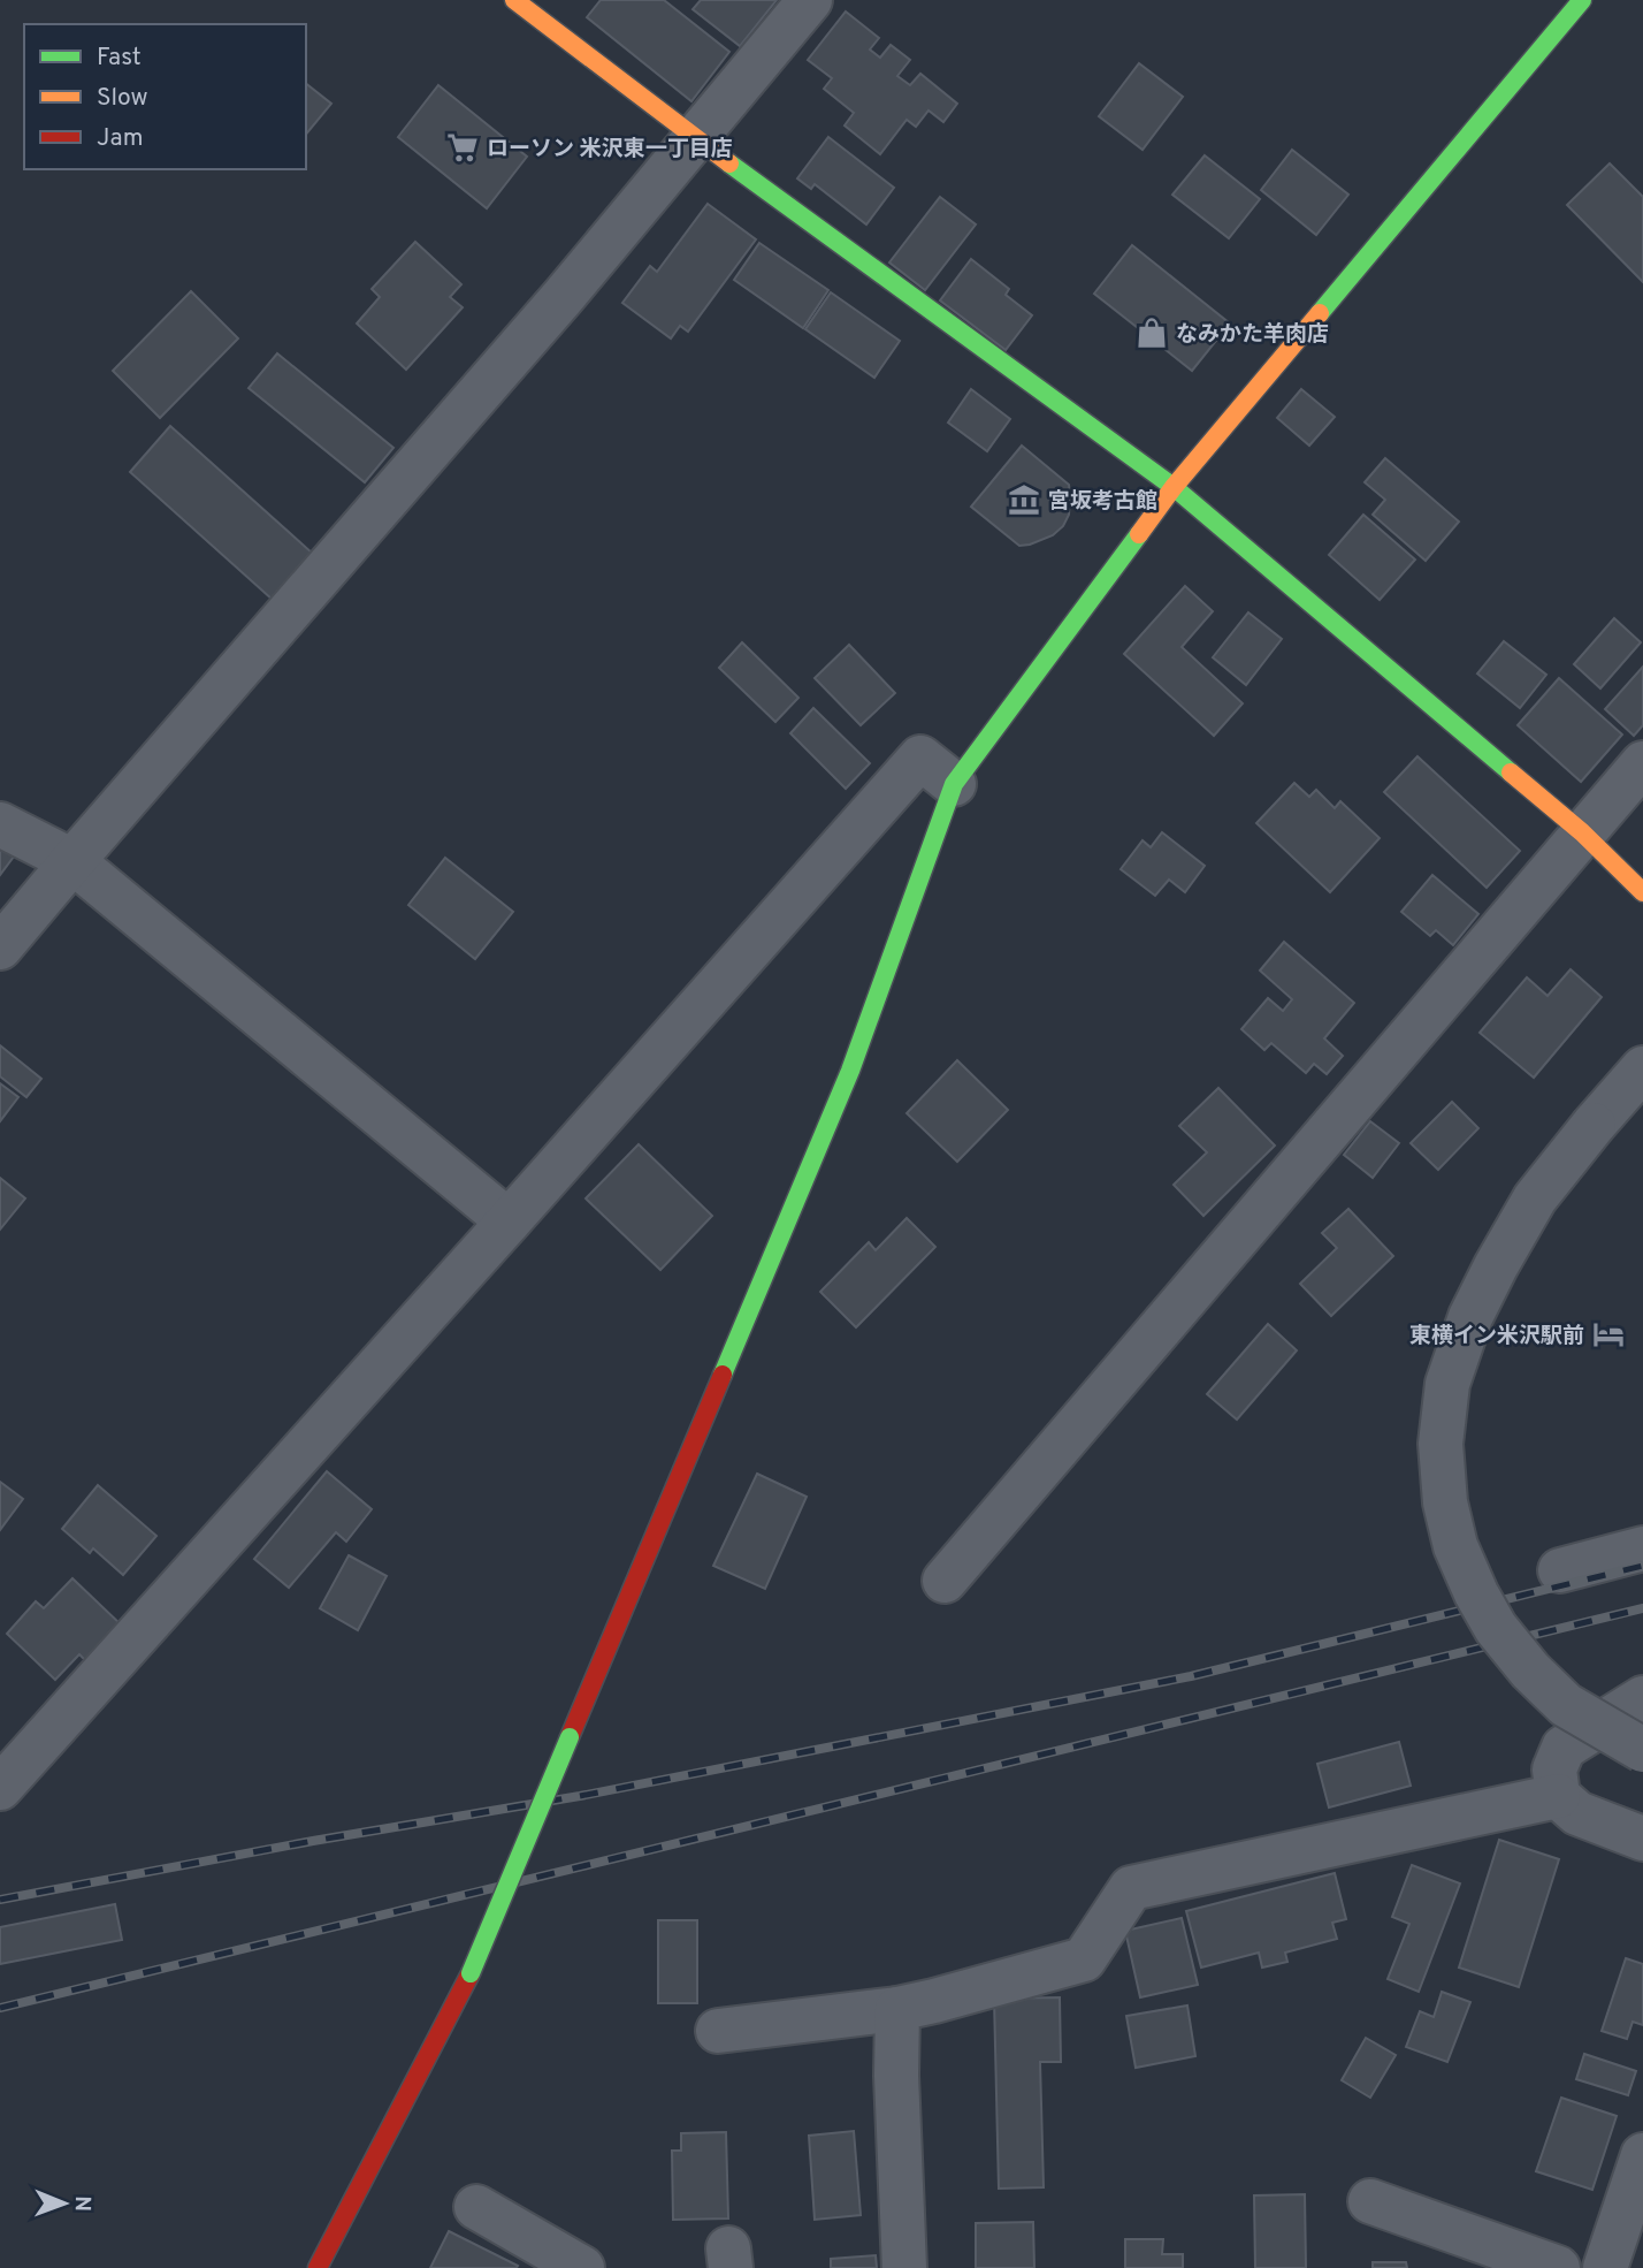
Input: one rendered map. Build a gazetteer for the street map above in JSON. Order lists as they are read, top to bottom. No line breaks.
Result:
{"places":{"supermarket":["ローソン 米沢東一丁目店"],"shop":["なみかた羊肉店"],"museum":["宮坂考古館"],"hotel":["東横イン米沢駅前"]},"legend":["Fast","Slow","Jam"],"north":"right"}
